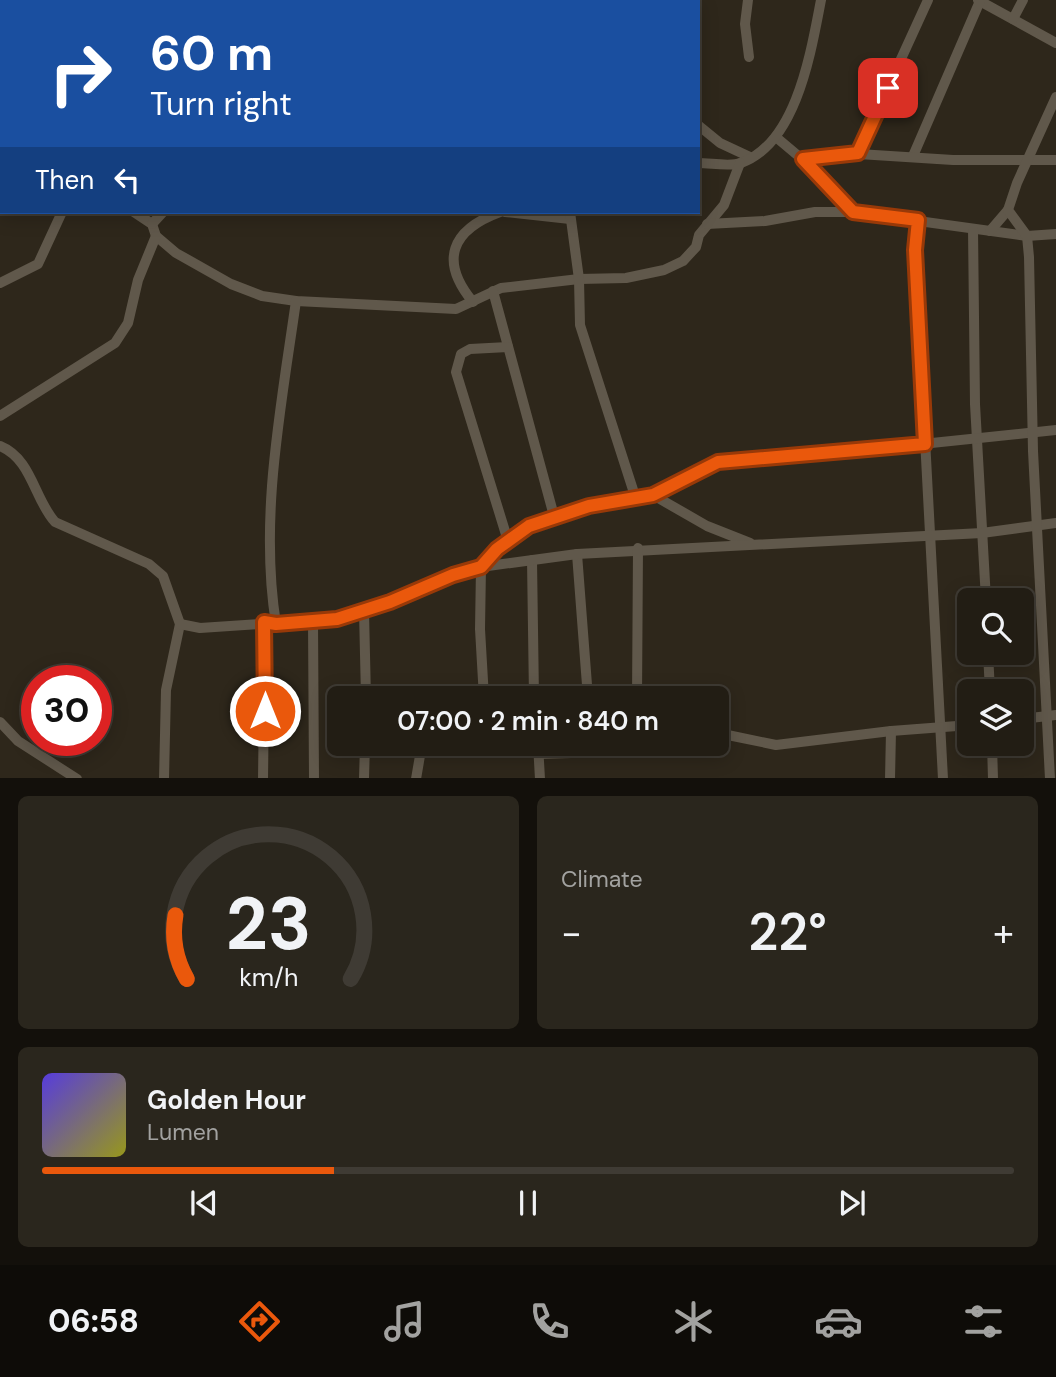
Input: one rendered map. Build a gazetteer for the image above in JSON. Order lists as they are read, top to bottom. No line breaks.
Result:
{"page":{"turn":["60 m","Turn right"],"then":"Then","limit":"30","trip":"07:00 · 2 min · 840 m","tile":"Climate","heat":["−","22°","+"],"song":["Golden Hour","Lumen"],"tabs":"06:58","gauge":["23","km/h"]}}
